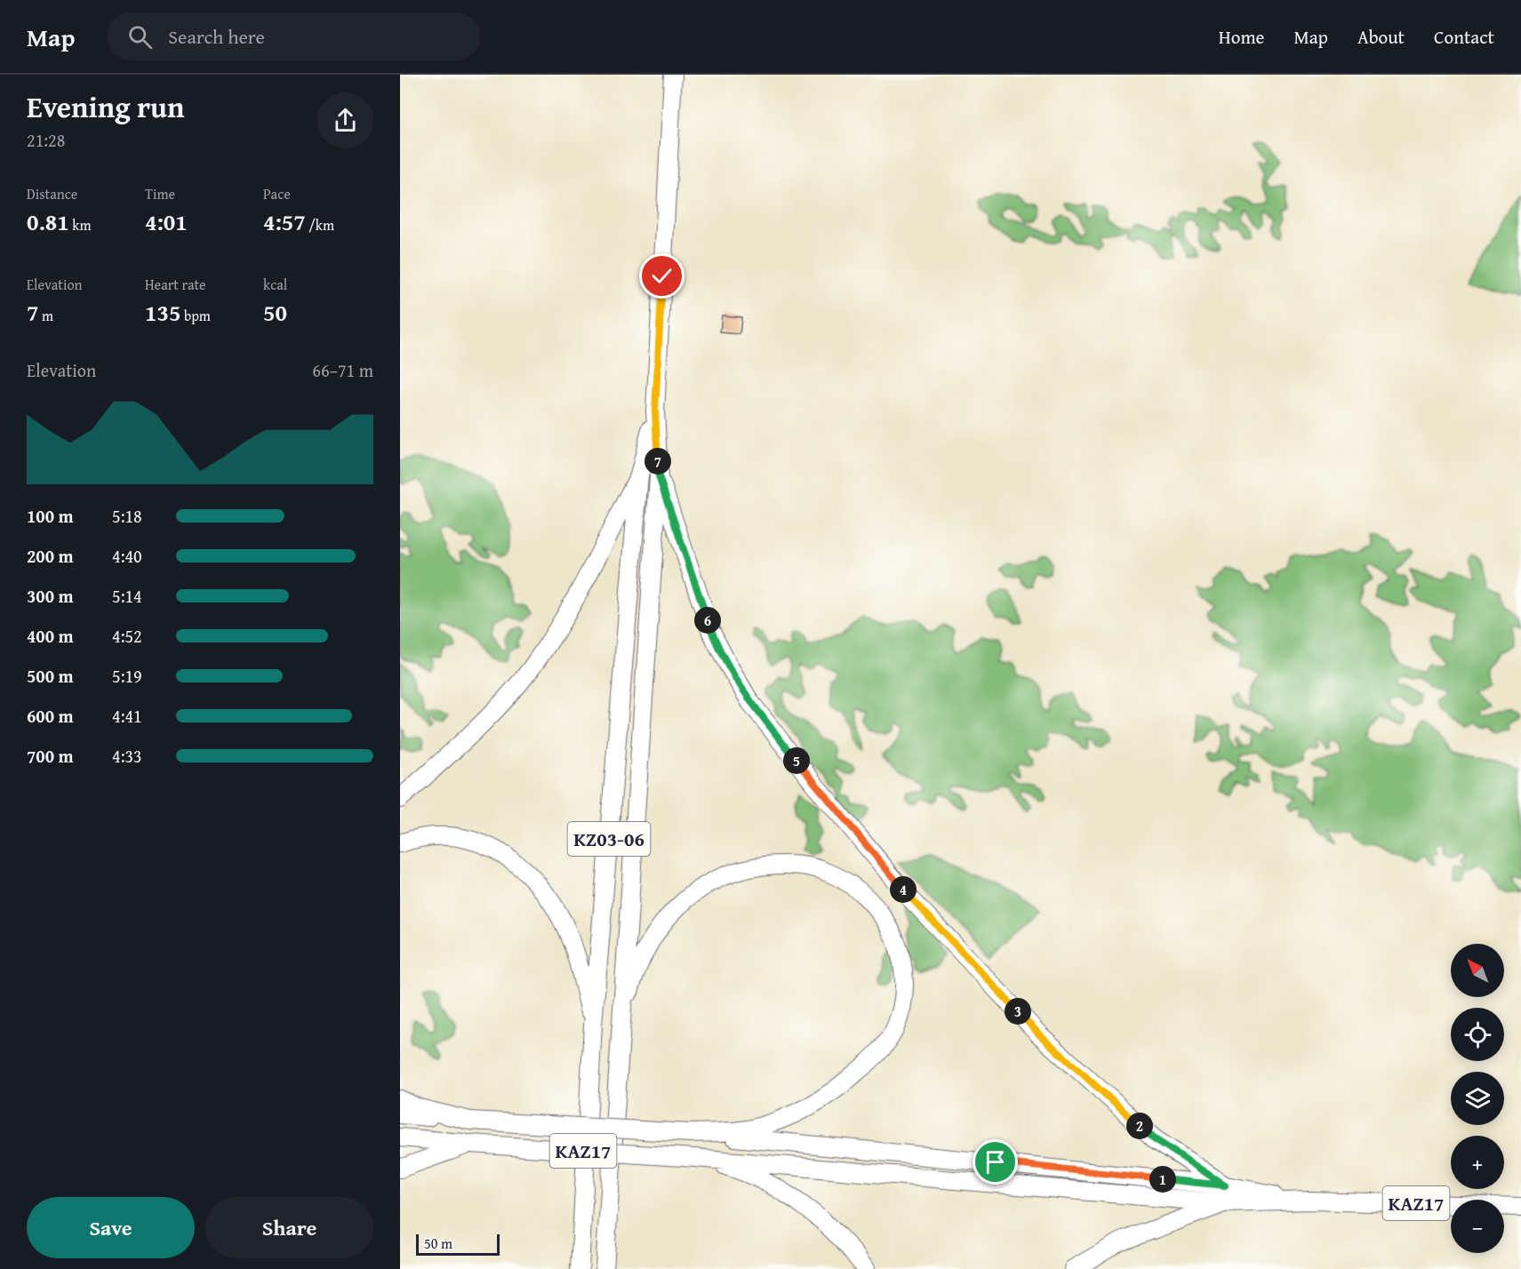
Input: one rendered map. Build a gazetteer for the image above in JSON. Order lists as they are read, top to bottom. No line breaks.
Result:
{"streets":{"main road":["KZ03-06","KAZ17"]},"scale_bar":"50 m","north":"top left","page":{"header":"Map","search":"Search here","nav":["Home","Map","About","Contact"],"heading":["Evening run","21:28"],"stats":[["Distance","0.81 km"],["Time","4:01"],["Pace","4:57 /km"],["Elevation","7 m"],["Heart rate","135 bpm"],["kcal","50"]],"chart":["Elevation","66–71 m"],"pins":["7","6","5","4","3","2","1"],"list":[{"name":"100 m","note":"5:18"},{"name":"200 m","note":"4:40"},{"name":"300 m","note":"5:14"},{"name":"400 m","note":"4:52"},{"name":"500 m","note":"5:19"},{"name":"600 m","note":"4:41"},{"name":"700 m","note":"4:33"}],"map_buttons":["+","−"],"buttons":["Save","Share"],"scale":"50 m"}}
